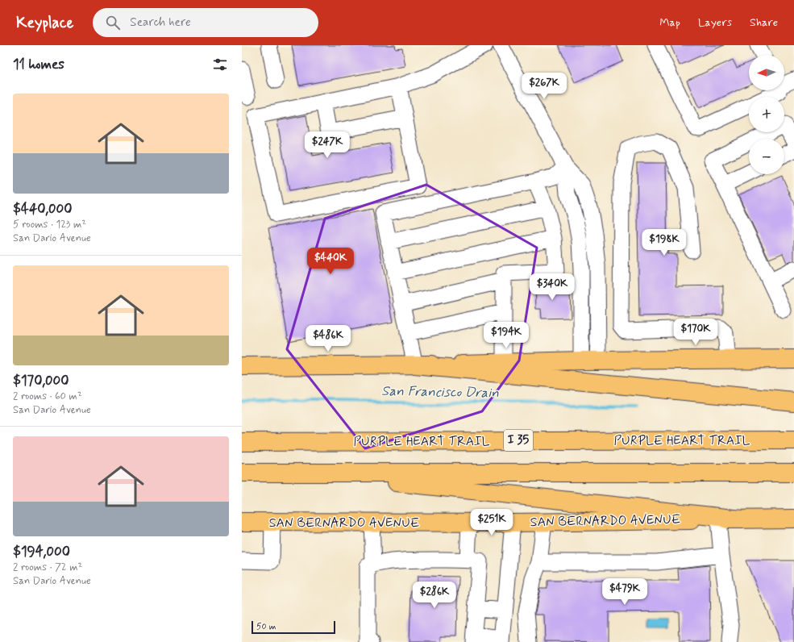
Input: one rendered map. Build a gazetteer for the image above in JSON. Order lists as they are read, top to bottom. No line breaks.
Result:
{"streets":{"main road":["I 35","PURPLE HEART TRAIL","SAN BERNARDO AVENUE"]},"water":["San Francisco Drain"],"scale_bar":"50 m","north":"left","page":{"header":"Keyplace","search":"Search here","nav":["Map","Layers","Share"],"heading":"11 homes","map_buttons":["+","−"],"price":["$267K","$247K","$198K","$440K","$340K","$170K","$194K","$486K","$251K","$479K","$286K"],"list":[{"name":"$440,000","note":"5 rooms · 123 m² · San Dario Avenue"},{"name":"$170,000","note":"2 rooms · 60 m² · San Dario Avenue"},{"name":"$194,000","note":"2 rooms · 72 m² · San Dario Avenue"}],"scale":"50 m"}}
